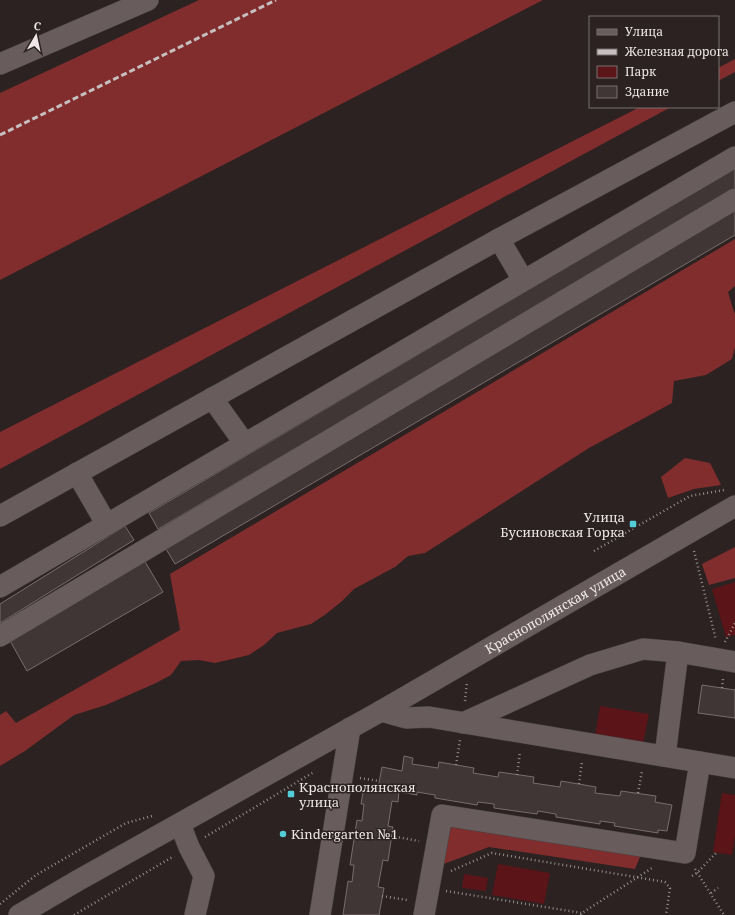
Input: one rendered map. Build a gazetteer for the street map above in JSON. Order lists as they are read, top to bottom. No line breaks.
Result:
{"streets":{"street":["Краснополянская улица"]},"places":{"transit":["Улица Бусиновская Горка","Краснополянская улица"],"other":["Kindergarten №1"]},"legend":["Улица","Железная дорога","Парк","Здание"],"north":"top"}
